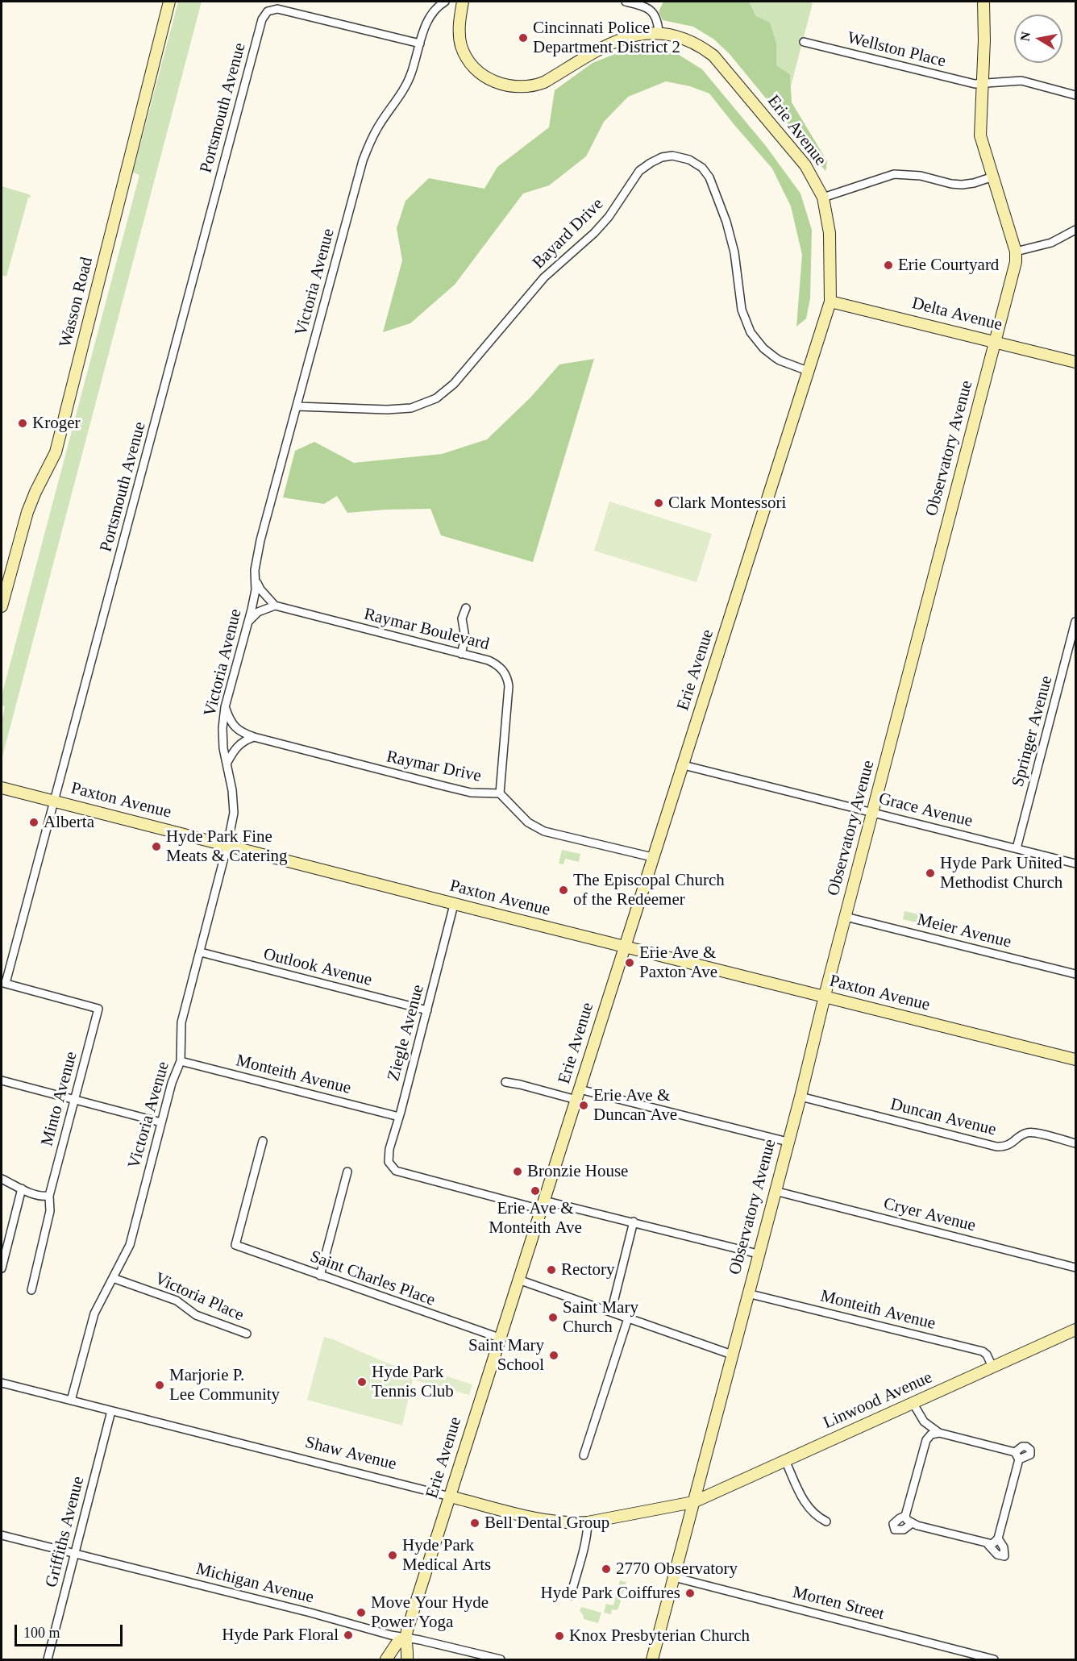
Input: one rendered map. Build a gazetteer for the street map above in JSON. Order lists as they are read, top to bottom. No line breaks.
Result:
{"streets":{"street":["Wellston Place","Portsmouth Avenue","Erie Avenue","Bayard Drive","Victoria Avenue","Wasson Road","Delta Avenue","Observatory Avenue","Raymar Boulevard","Springer Avenue","Raymar Drive","Paxton Avenue","Grace Avenue","Meier Avenue","Outlook Avenue","Ziegle Avenue","Monteith Avenue","Minto Avenue","Duncan Avenue","Cryer Avenue","Saint Charles Place","Victoria Place","Linwood Avenue","Shaw Avenue","Griffiths Avenue","Michigan Avenue","Morten Street"]},"crossings":[["Wellston Place","Observatory Avenue"],["Portsmouth Avenue","Victoria Avenue"],["Portsmouth Avenue","Paxton Avenue"],["Portsmouth Avenue","Minto Avenue"],["Erie Avenue","Bayard Drive"],["Erie Avenue","Delta Avenue"],["Erie Avenue","Raymar Drive"],["Erie Avenue","Paxton Avenue"],["Erie Avenue","Grace Avenue"],["Erie Avenue","Ziegle Avenue"],["Erie Avenue","Saint Charles Place"],["Erie Avenue","Shaw Avenue"],["Erie Avenue","Michigan Avenue"],["Bayard Drive","Victoria Avenue"],["Victoria Avenue","Raymar Drive"],["Victoria Avenue","Paxton Avenue"],["Victoria Avenue","Outlook Avenue"],["Victoria Avenue","Monteith Avenue"],["Victoria Avenue","Victoria Place"],["Victoria Avenue","Shaw Avenue"],["Delta Avenue","Observatory Avenue"],["Observatory Avenue","Paxton Avenue"],["Observatory Avenue","Grace Avenue"],["Observatory Avenue","Meier Avenue"],["Observatory Avenue","Monteith Avenue"],["Observatory Avenue","Duncan Avenue"],["Observatory Avenue","Cryer Avenue"],["Observatory Avenue","Linwood Avenue"],["Observatory Avenue","Shaw Avenue"],["Observatory Avenue","Morten Street"],["Raymar Boulevard","Raymar Drive"],["Springer Avenue","Grace Avenue"],["Paxton Avenue","Ziegle Avenue"],["Outlook Avenue","Ziegle Avenue"],["Ziegle Avenue","Monteith Avenue"],["Monteith Avenue","Linwood Avenue"],["Linwood Avenue","Shaw Avenue"],["Shaw Avenue","Griffiths Avenue"],["Griffiths Avenue","Michigan Avenue"]],"places":["Cincinnati Police Department District 2","Erie Courtyard","Kroger","Clark Montessori","Alberta","Hyde Park Fine Meats & Catering","Hyde Park United Methodist Church","The Episcopal Church of the Redeemer","Erie Ave & Paxton Ave","Erie Ave & Duncan Ave","Bronzie House","Erie Ave & Monteith Ave","Rectory","Saint Mary Church","Saint Mary School","Hyde Park Tennis Club","Marjorie P. Lee Community","Bell Dental Group","Hyde Park Medical Arts","2770 Observatory","Hyde Park Coiffures","Move Your Hyde Power Yoga","Hyde Park Floral","Knox Presbyterian Church"],"scale_bar":"100 m","north":"left"}
